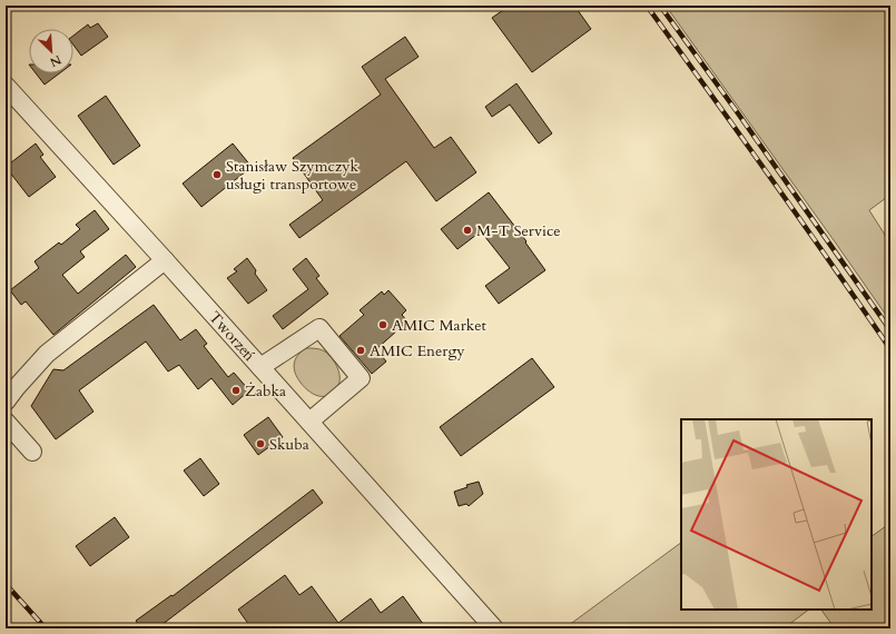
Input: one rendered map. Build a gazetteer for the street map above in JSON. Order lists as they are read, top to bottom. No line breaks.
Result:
{"streets":{"street":["Tworzeń"]},"places":["Stanisław Szymczyk usługi transportowe","M-T Service","AMIC Market","AMIC Energy","Żabka","Skuba"],"north":"bottom right"}
